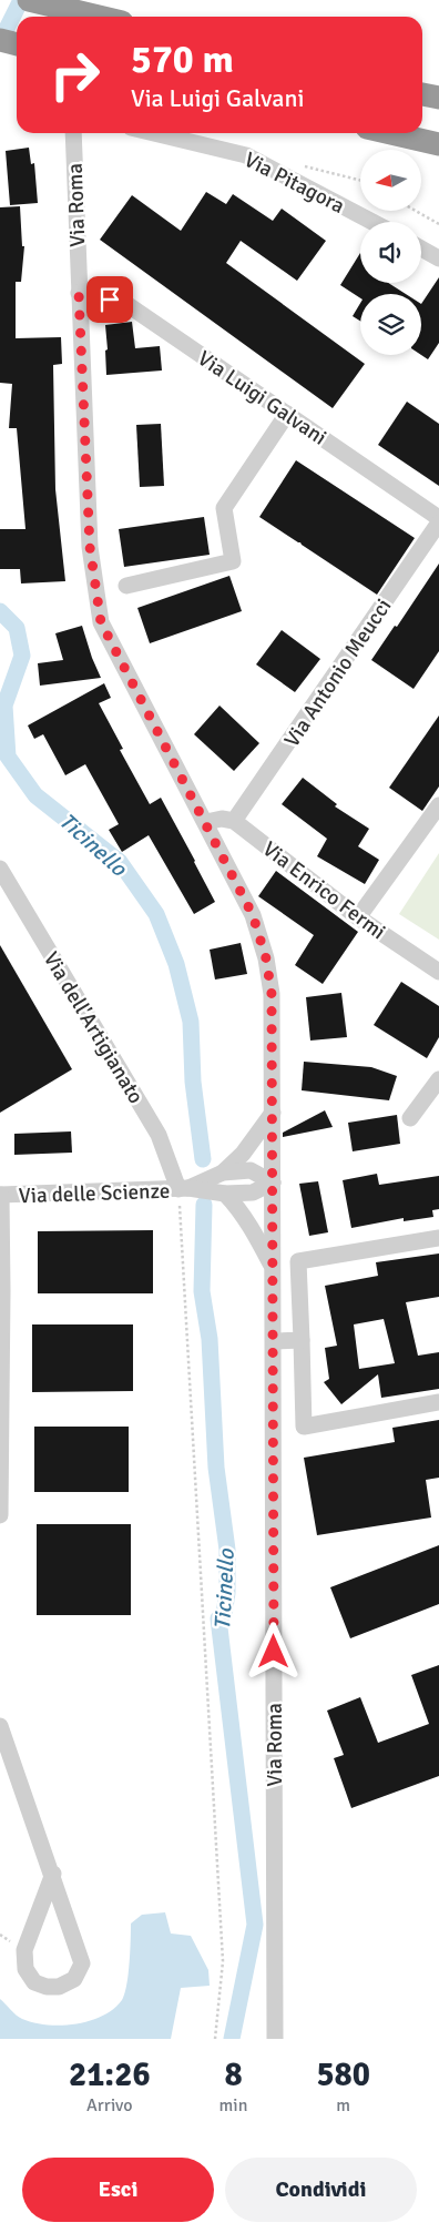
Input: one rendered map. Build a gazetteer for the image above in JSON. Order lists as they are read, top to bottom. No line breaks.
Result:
{"streets":{"street":["Via Pitagora","Via Roma","Via Luigi Galvani","Via Antonio Meucci","Via Enrico Fermi","Via dell'Artigianato","Via delle Scienze"]},"crossings":[["Via Roma","Via Luigi Galvani"],["Via Roma","Via delle Scienze"],["Via Antonio Meucci","Via Enrico Fermi"],["Via dell'Artigianato","Via delle Scienze"]],"water":["Ticinello"],"north":"left","page":{"turn":["570 m","Via Luigi Galvani"],"eta":["21:26","Arrivo","8","min","580","m"],"buttons":["Esci","Condividi"]}}
